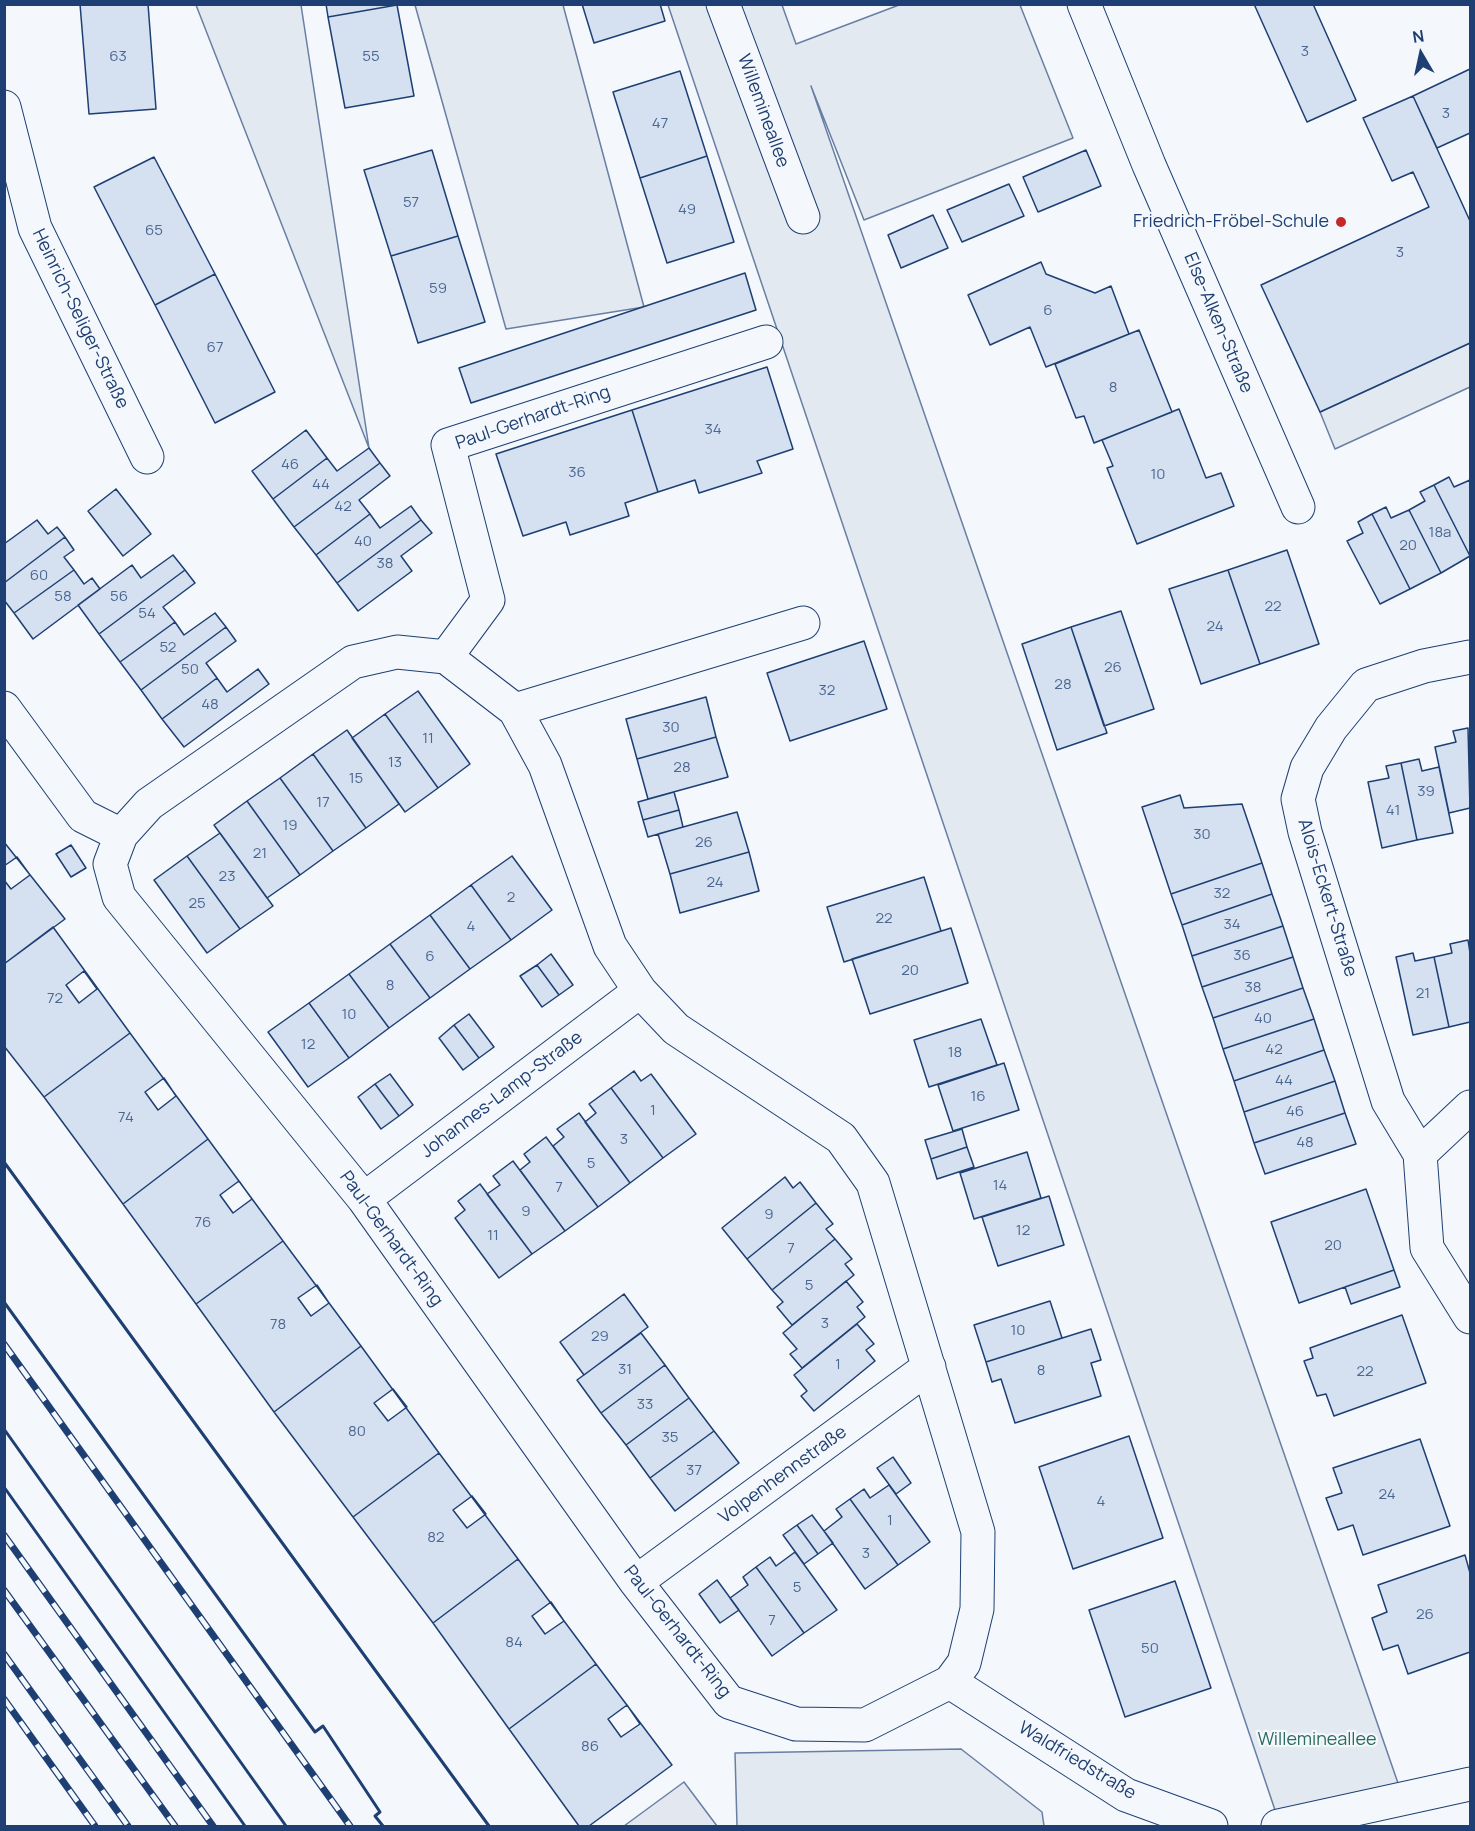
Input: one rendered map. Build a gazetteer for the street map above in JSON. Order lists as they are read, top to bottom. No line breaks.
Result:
{"streets":{"street":["Willemineallee","Heinrich-Seliger-Straße","Else-Alken-Straße","Paul-Gerhardt-Ring","Alois-Eckert-Straße","Johannes-Lamp-Straße","Volpenhennstraße","Waldfriedstraße"]},"crossings":[["Paul-Gerhardt-Ring","Johannes-Lamp-Straße"],["Paul-Gerhardt-Ring","Volpenhennstraße"],["Paul-Gerhardt-Ring","Waldfriedstraße"]],"parks":["Willemineallee"],"places":["Friedrich-Fröbel-Schule"],"house_numbers":["3","63","55","3","47","57","49","65","3","59","6","67","8","34","46","36","10","44","42","18a","40","20","38","60","58","56","22","54","24","52","26","50","28","32","48","30","11","13","28","15","39","17","41","19","30","26","21","23","24","32","2","25","22","34","4","36","6","20","8","38","21","72","10","40","12","42","18","44","16","1","46","74","3","48","5","14","7","9","9","76","12","11","20","7","5","3","78","10","29","1","31","8","22","33","80","35","37","24","4","1","82","3","5","26","7","84","50","86"],"north":"top"}
